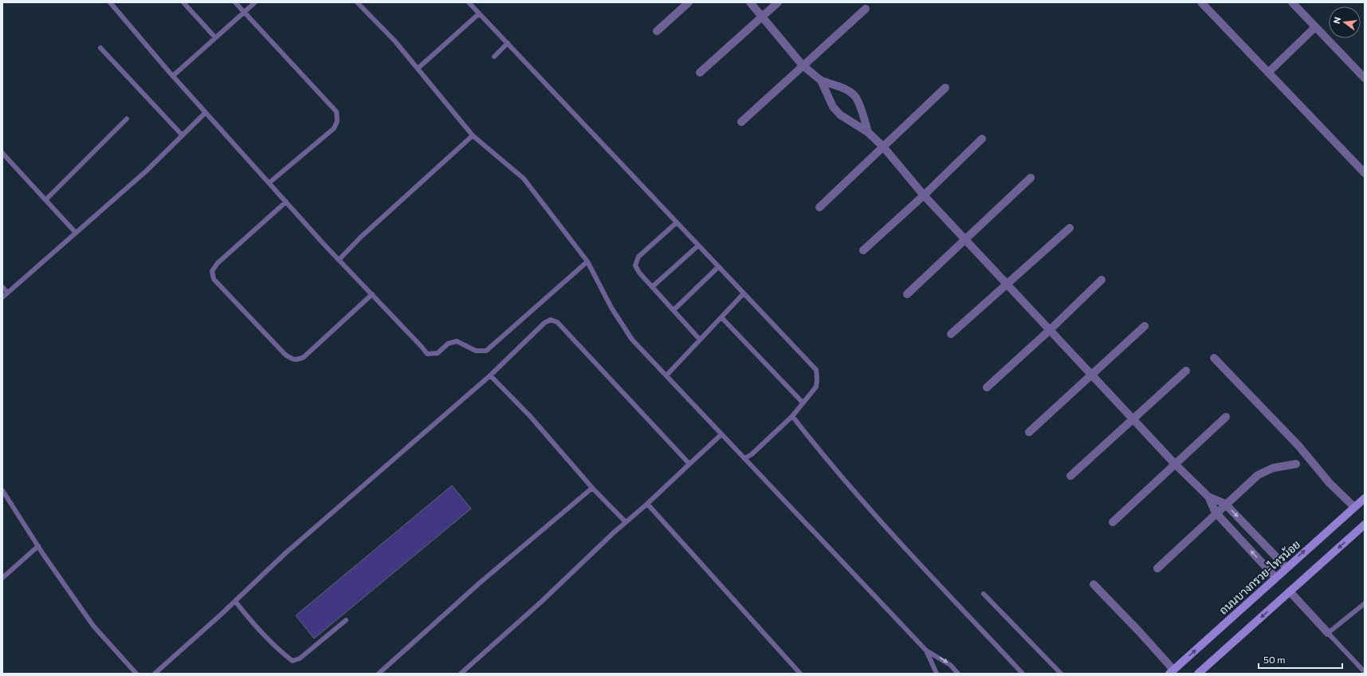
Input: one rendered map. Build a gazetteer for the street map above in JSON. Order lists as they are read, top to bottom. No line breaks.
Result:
{"streets":{"main road":["ถนนบางกรวย-ไทรน้อย"]},"scale_bar":"50 m","north":"left"}
